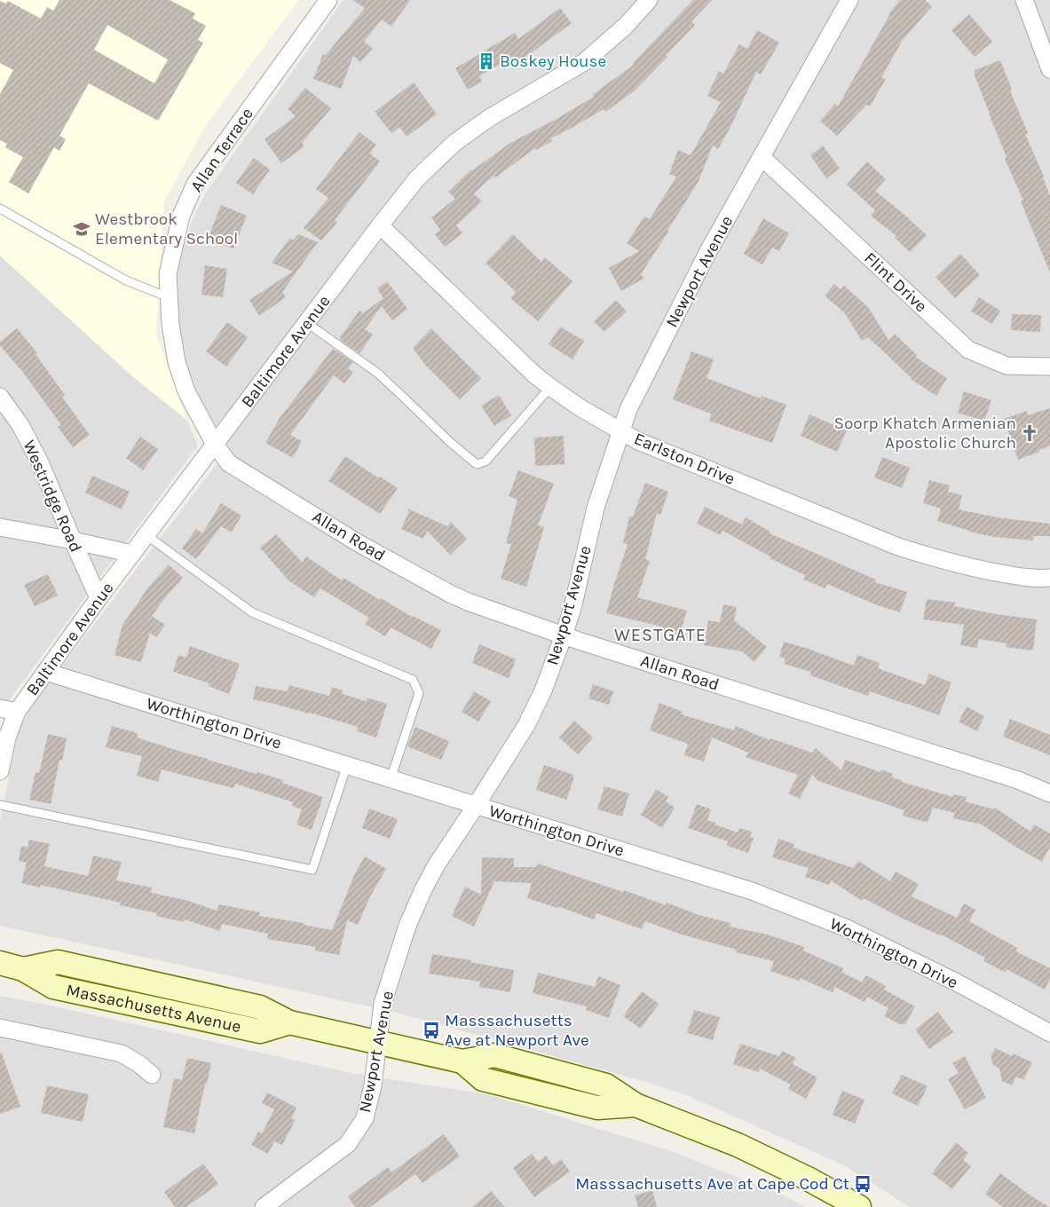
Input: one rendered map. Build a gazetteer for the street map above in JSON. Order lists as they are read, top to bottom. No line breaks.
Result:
{"streets":{"main road":["Massachusetts Avenue"],"street":["Allan Terrace","Newport Avenue","Flint Drive","Baltimore Avenue","Earlston Drive","Westridge Road","Allan Road","Worthington Drive"]},"crossings":[["Allan Terrace","Baltimore Avenue"],["Allan Terrace","Allan Road"],["Newport Avenue","Flint Drive"],["Newport Avenue","Earlston Drive"],["Newport Avenue","Allan Road"],["Newport Avenue","Worthington Drive"],["Newport Avenue","Massachusetts Avenue"],["Baltimore Avenue","Earlston Drive"],["Baltimore Avenue","Westridge Road"],["Baltimore Avenue","Allan Road"],["Baltimore Avenue","Worthington Drive"]],"districts":["WESTGATE"],"places":{"building":["Boskey House"],"school or university":["Westbrook Elementary School"],"church":["Soorp Khatch Armenian Apostolic Church"],"bus stop":["Masssachusetts Ave at Newport Ave","Masssachusetts Ave at Cape Cod Ct"]}}
